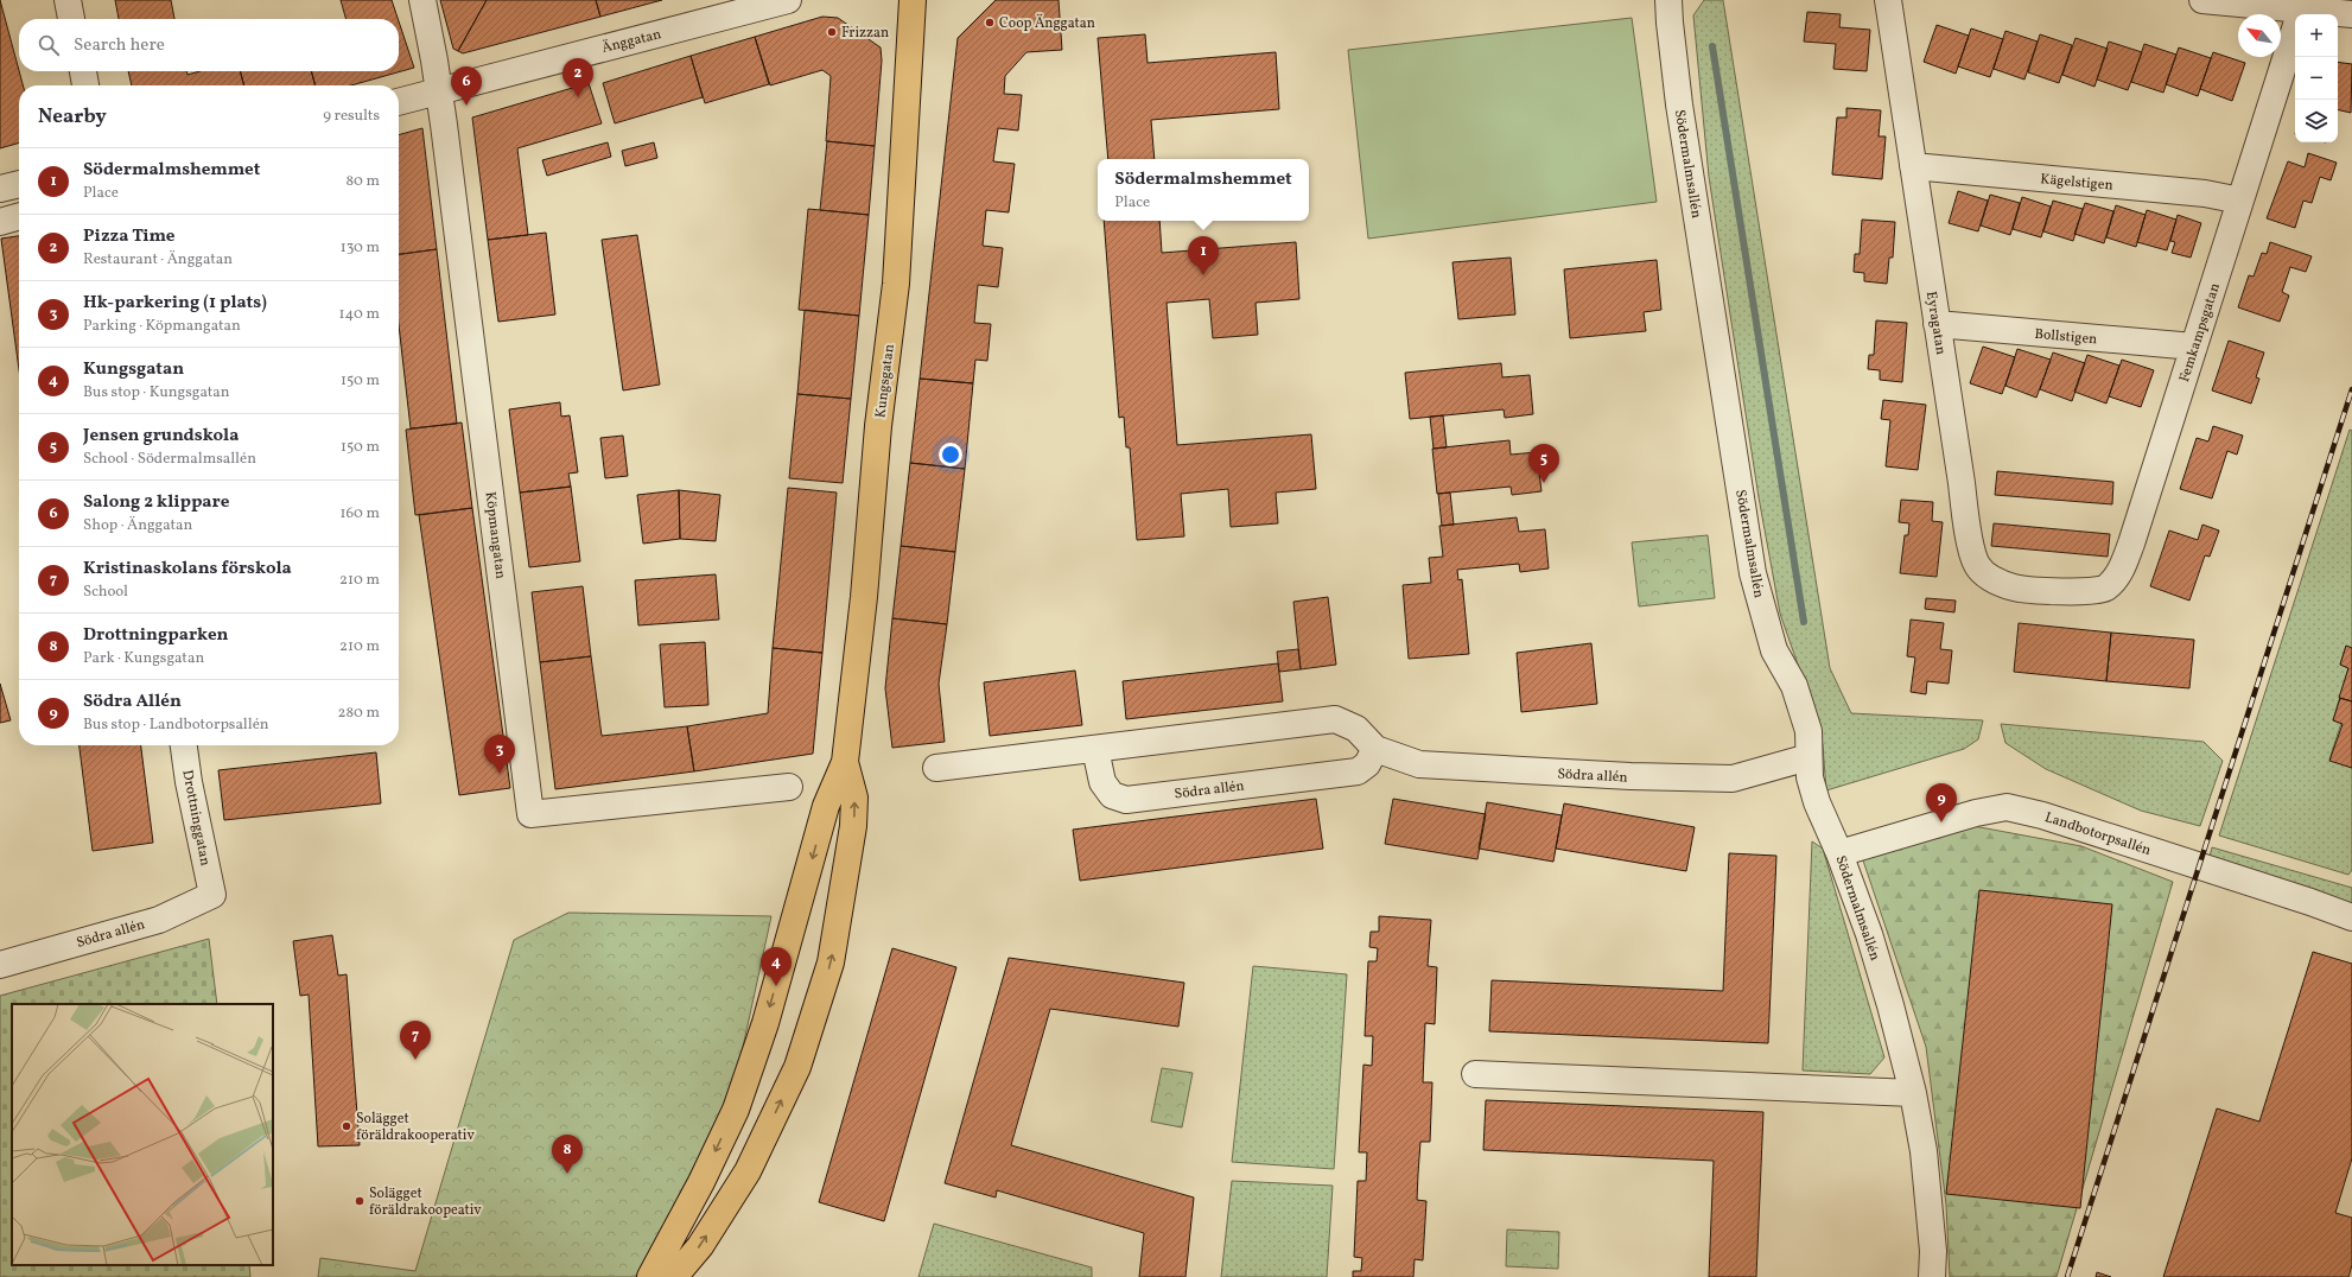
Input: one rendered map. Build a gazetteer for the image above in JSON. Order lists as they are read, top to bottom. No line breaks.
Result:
{"streets":{"main road":["Kungsgatan"],"street":["Änggatan","Södermalmsallén","Kägelstigen","Eyragatan","Femkampsgatan","Bollstigen","Köpmangatan","Södra allén","Drottninggatan","Landbotorpsallén"]},"crossings":[["Änggatan","Köpmangatan"],["Södermalmsallén","Södra allén"],["Södermalmsallén","Landbotorpsallén"],["Kägelstigen","Eyragatan"],["Kägelstigen","Femkampsgatan"],["Eyragatan","Femkampsgatan"],["Eyragatan","Bollstigen"],["Femkampsgatan","Bollstigen"],["Södra allén","Drottninggatan"]],"places":["Coop Änggatan","Frizzan","Solägget föräldrakooperativ","Solägget föräldrakoopeativ"],"north":"top left","page":{"map_buttons":["+","−"],"search":"Search here","pins":["2","6","1","5","3","9","4","7","8"],"heading":["Nearby","9 results"],"list":[{"mark":"1","name":"Södermalmshemmet","note":"Place","value":"80 m"},{"mark":"2","name":"Pizza Time","note":"Restaurant · Änggatan","value":"130 m"},{"mark":"3","name":"Hk-parkering (1 plats)","note":"Parking · Köpmangatan","value":"140 m"},{"mark":"4","name":"Kungsgatan","note":"Bus stop · Kungsgatan","value":"150 m"},{"mark":"5","name":"Jensen grundskola","note":"School · Södermalmsallén","value":"150 m"},{"mark":"6","name":"Salong 2 klippare","note":"Shop · Änggatan","value":"160 m"},{"mark":"7","name":"Kristinaskolans förskola","note":"School","value":"210 m"},{"mark":"8","name":"Drottningparken","note":"Park · Kungsgatan","value":"210 m"},{"mark":"9","name":"Södra Allén","note":"Bus stop · Landbotorpsallén","value":"280 m"}],"popup":["Södermalmshemmet","Place"]}}
